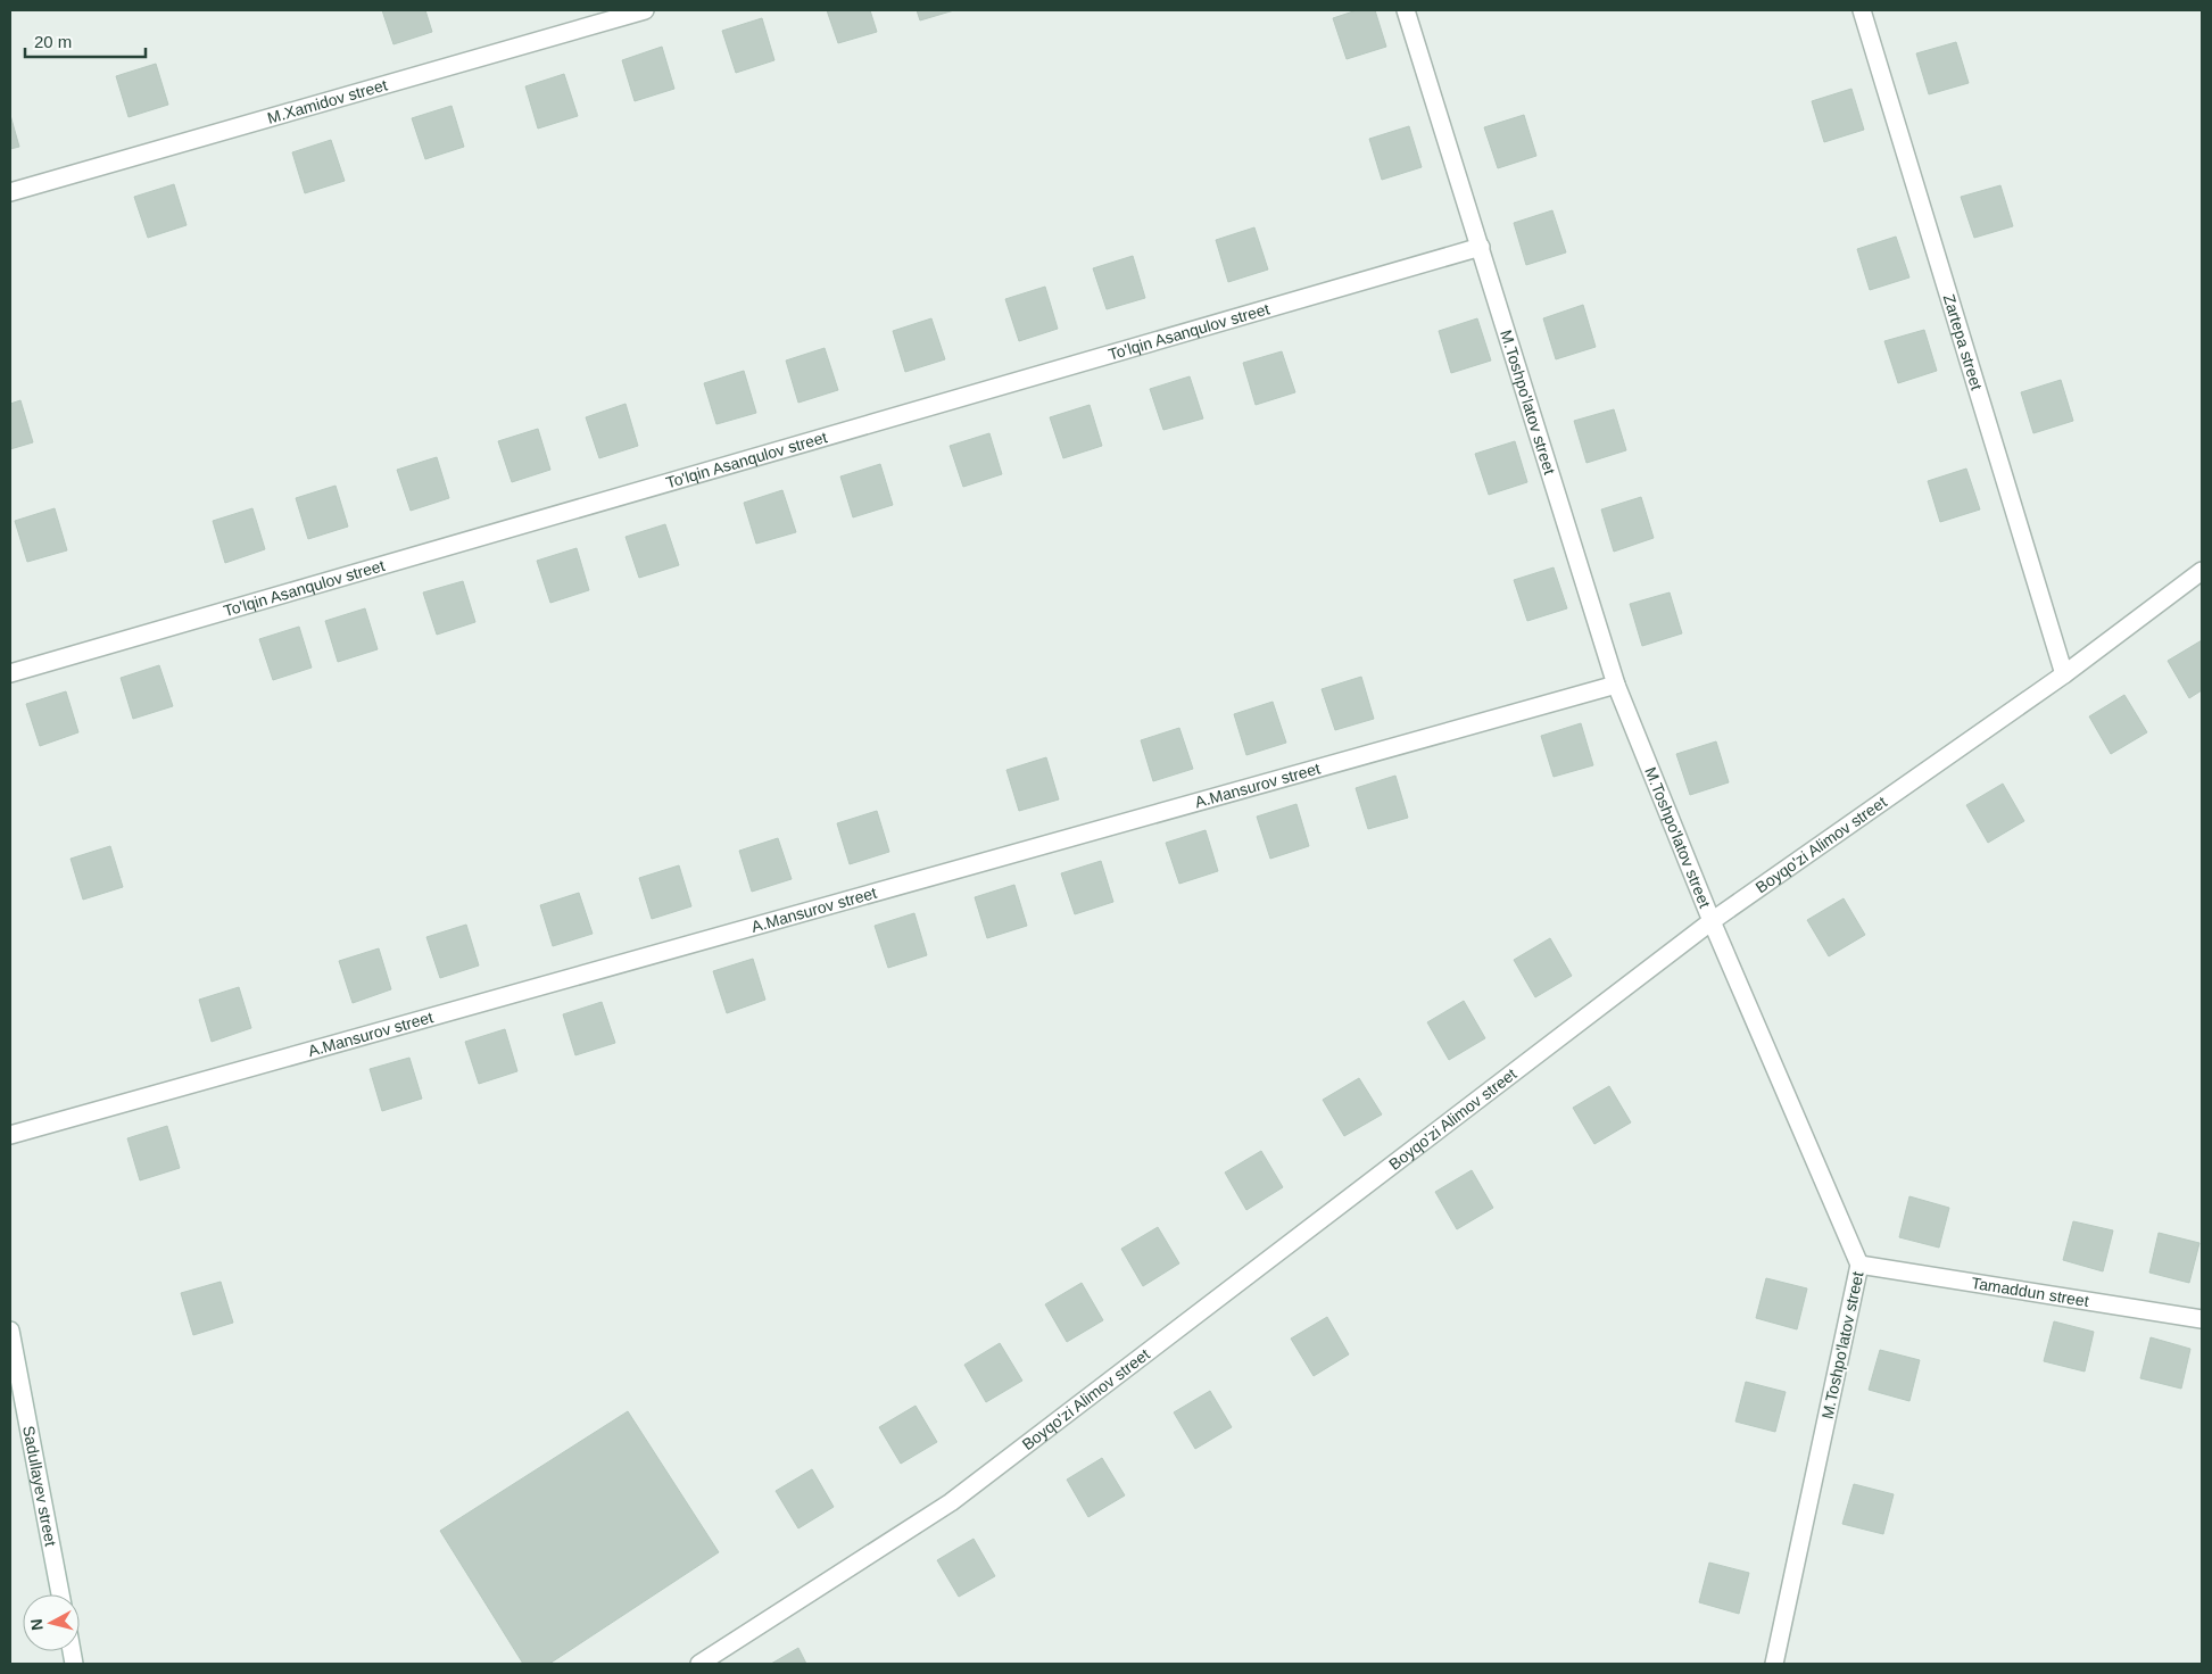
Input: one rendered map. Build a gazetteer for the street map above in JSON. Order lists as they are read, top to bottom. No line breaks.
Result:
{"streets":{"street":["M.Xamidov street","To'lqin Asanqulov street","Zartepa street","М.Toshpo'latov street","A.Mansurov street","Boyqo'zi Alimov street","Tamaddun street","Sadullayev street"]},"crossings":[["To'lqin Asanqulov street","М.Toshpo'latov street"],["Zartepa street","Boyqo'zi Alimov street"],["М.Toshpo'latov street","A.Mansurov street"],["М.Toshpo'latov street","Boyqo'zi Alimov street"],["М.Toshpo'latov street","Tamaddun street"]],"scale_bar":"20 m","north":"left"}
